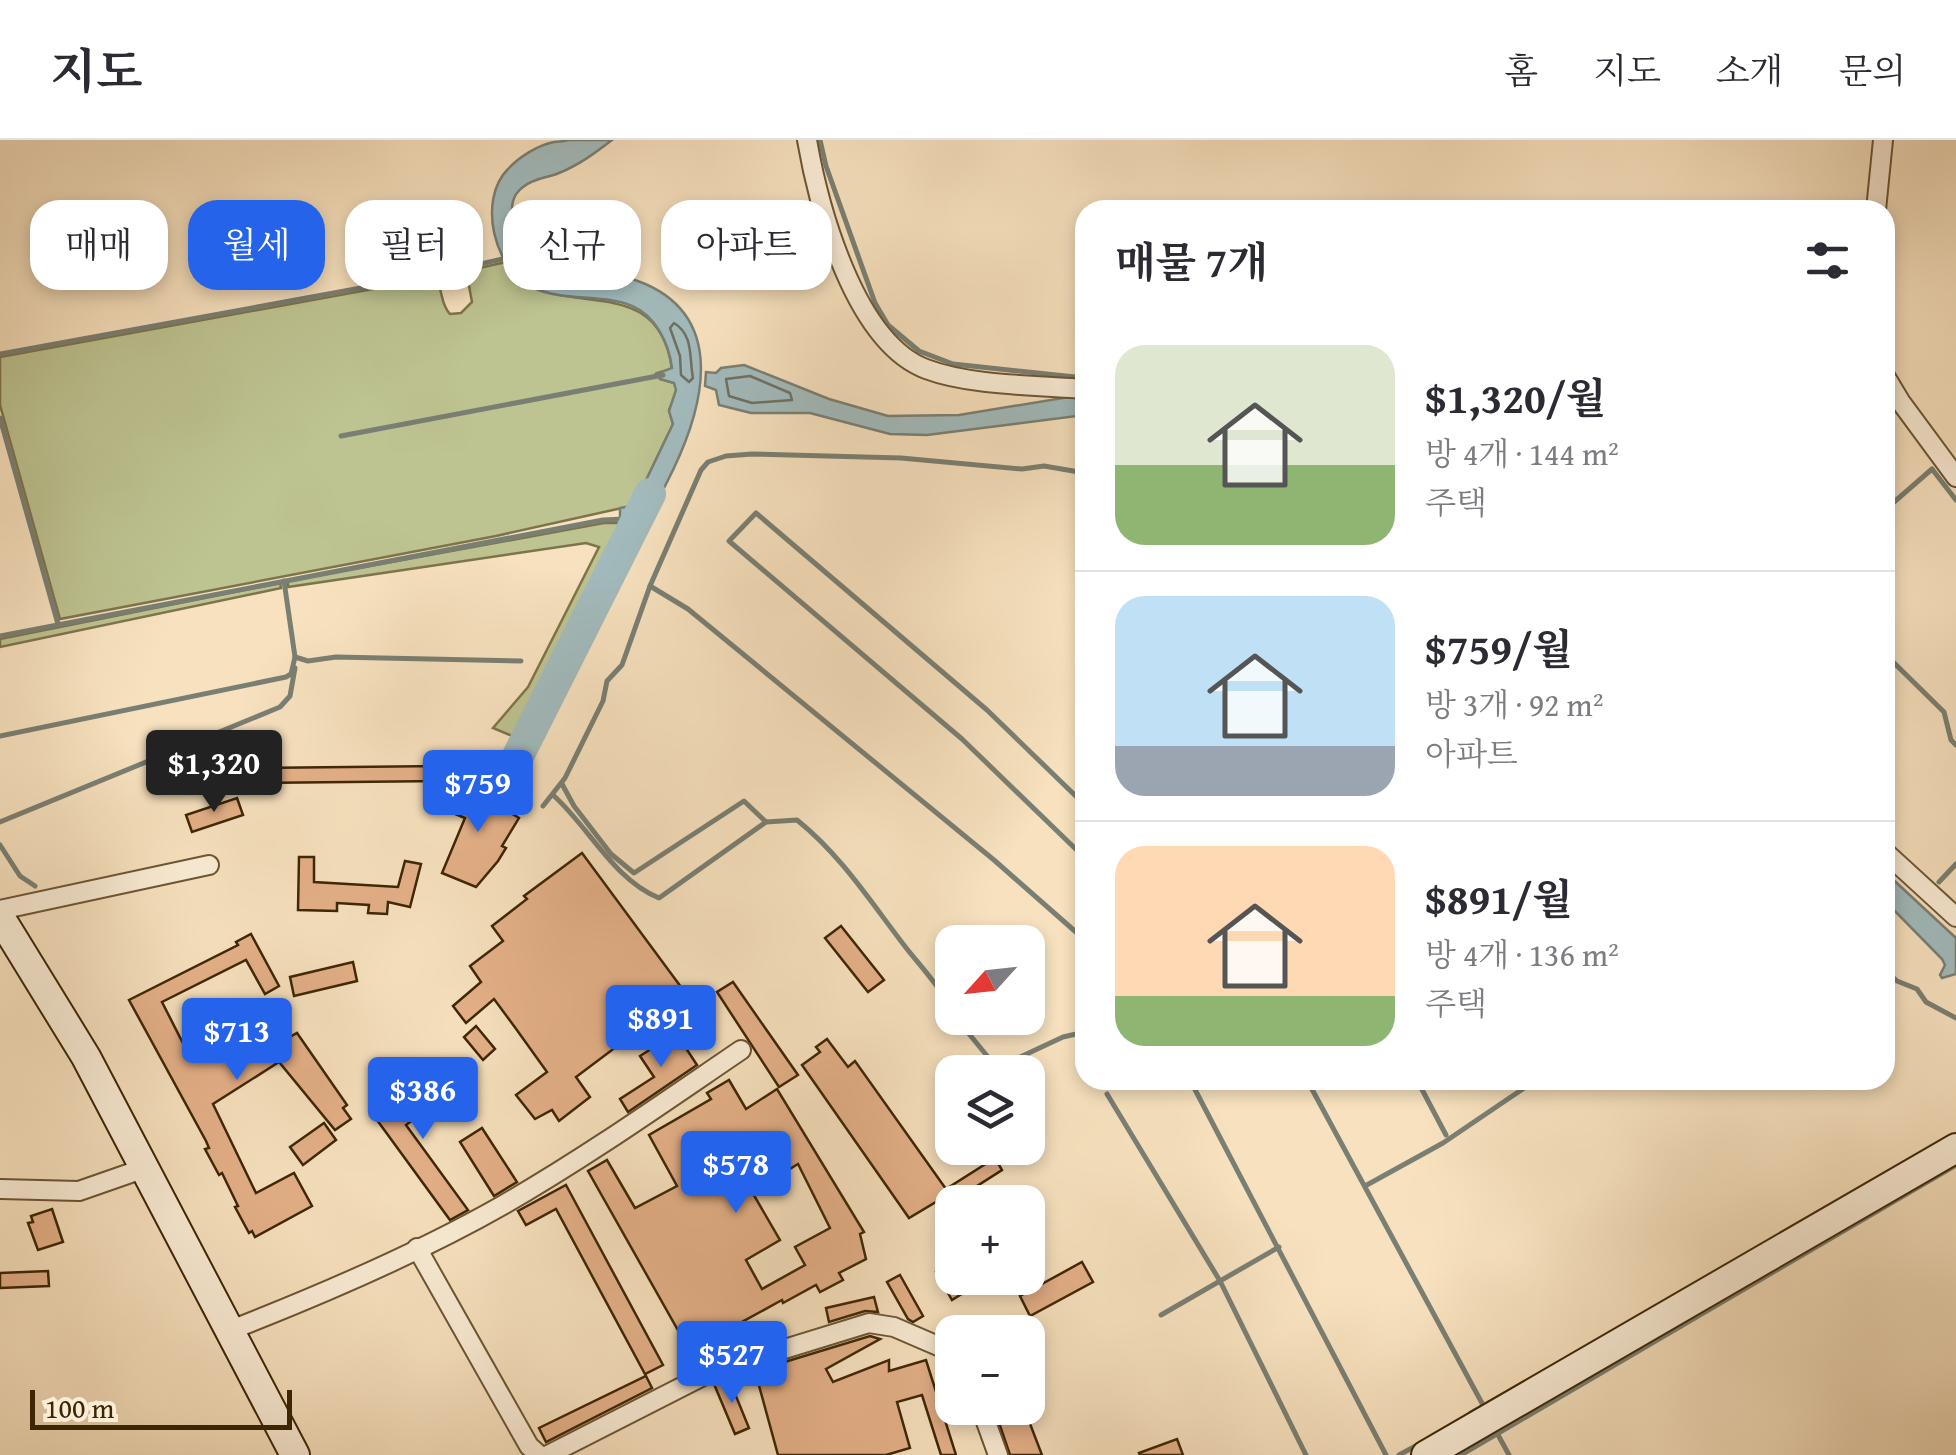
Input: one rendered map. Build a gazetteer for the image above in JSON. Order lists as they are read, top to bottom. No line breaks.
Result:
{"scale_bar":"100 m","north":"bottom left","page":{"header":"지도","nav":["홈","지도","소개","문의"],"chip":["매매","월세","필터","신규","아파트"],"heading":"매물 7개","list":[{"name":"$1,320/월","note":"방 4개 · 144 m² · 주택"},{"name":"$759/월","note":"방 3개 · 92 m² · 아파트"},{"name":"$891/월","note":"방 4개 · 136 m² · 주택"}],"price":["$1,320","$759","$891","$713","$386","$578","$527"],"map_buttons":["+","−"],"scale":"100 m"}}
